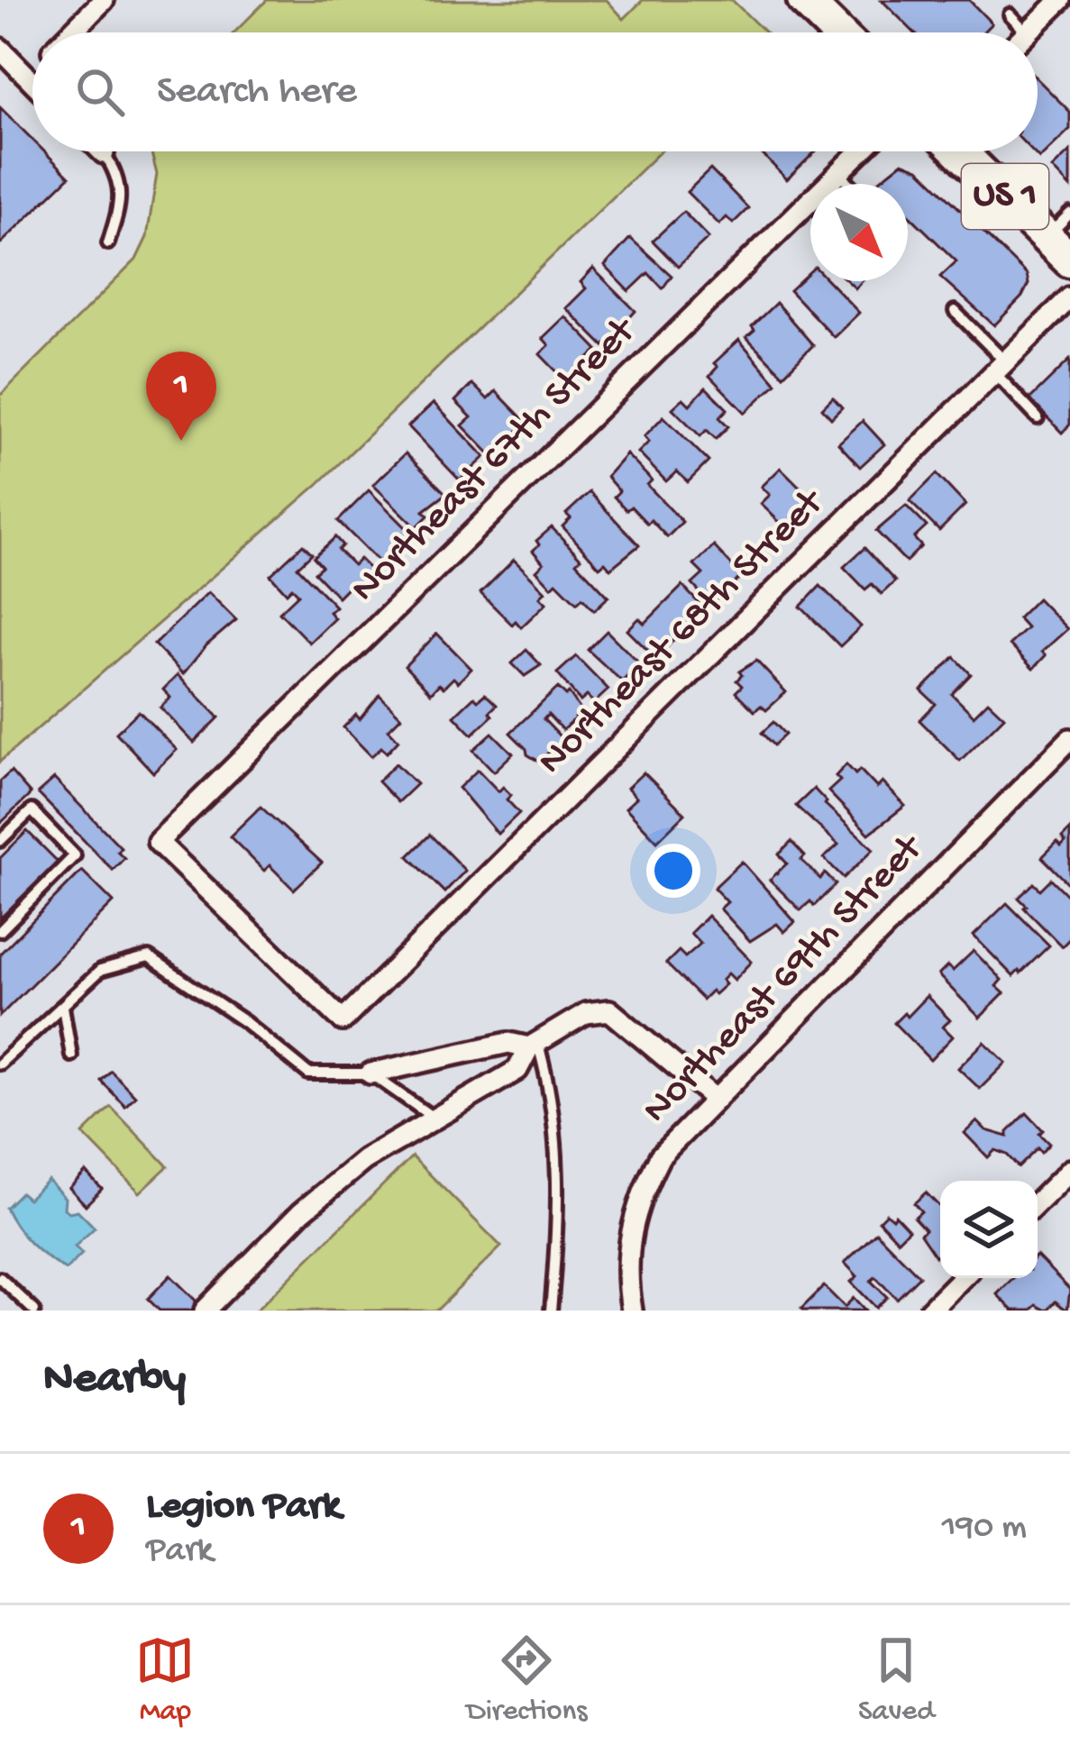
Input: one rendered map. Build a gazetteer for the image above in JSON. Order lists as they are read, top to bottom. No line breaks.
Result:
{"streets":{"main road":["US 1"],"street":["Northeast 67th Street","Northeast 68th Street","Northeast 69th Street"]},"crossings":[["Northeast 67th Street","Northeast 68th Street"]],"north":"bottom right","page":{"search":"Search here","pins":"1","heading":"Nearby","list":[{"mark":"1","name":"Legion Park","note":"Park","value":"190 m"}],"nav":["Map","Directions","Saved"]}}
